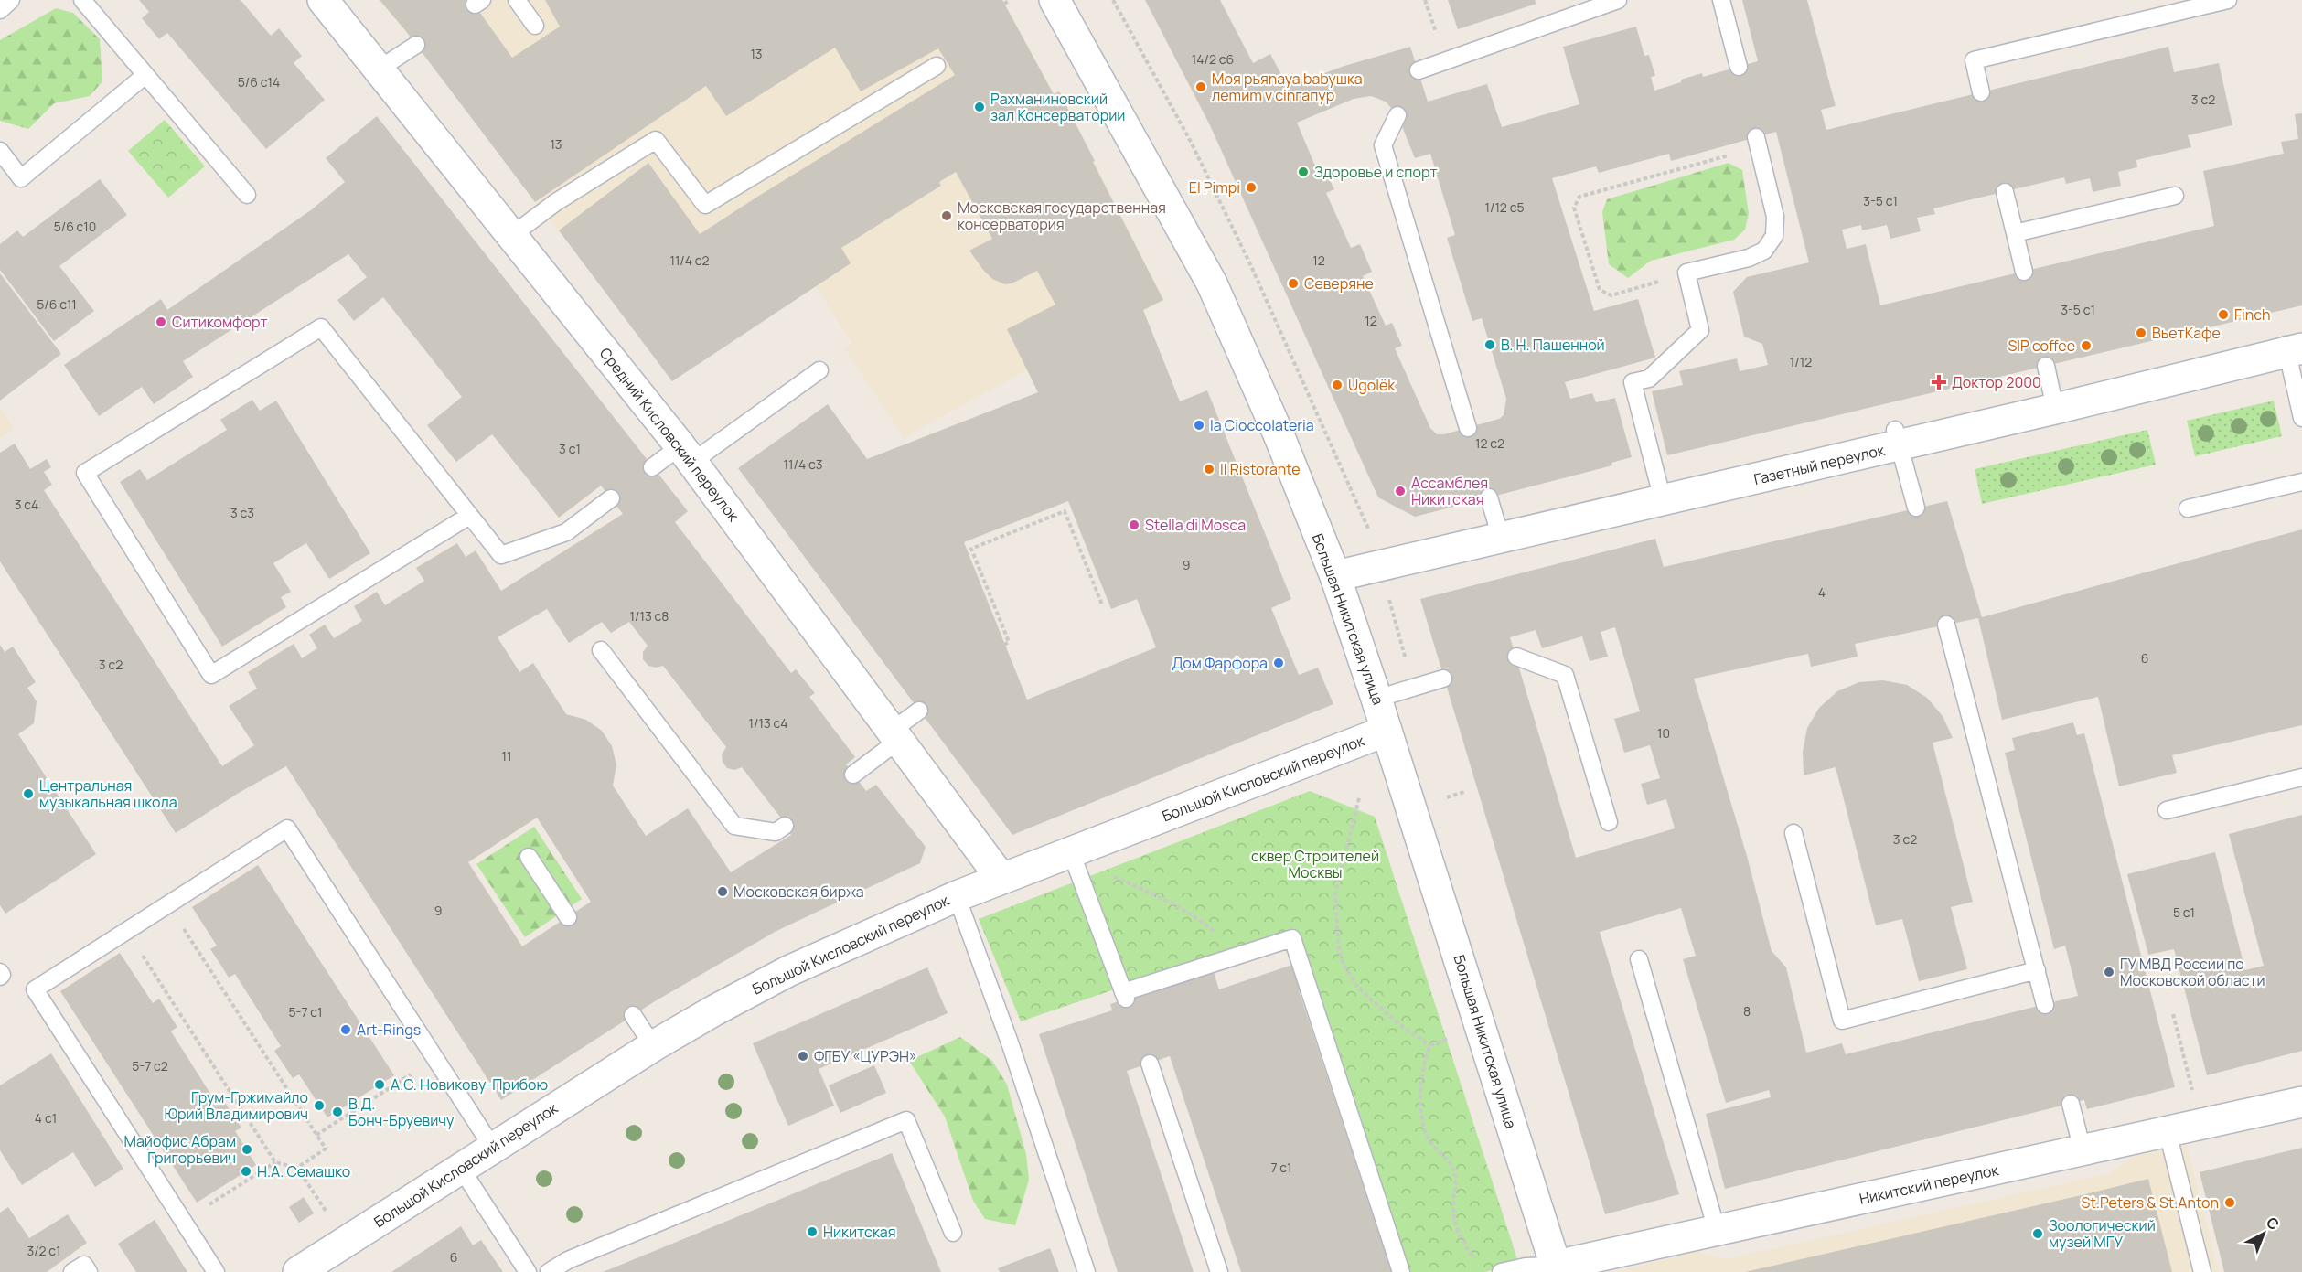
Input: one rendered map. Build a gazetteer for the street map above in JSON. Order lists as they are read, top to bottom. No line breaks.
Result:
{"streets":{"street":["Средний Кисловский переулок","Газетный переулок","Большая Никитская улица","Большой Кисловский переулок","Никитский переулок"]},"crossings":[["Средний Кисловский переулок","Большой Кисловский переулок"],["Газетный переулок","Большая Никитская улица"],["Большая Никитская улица","Большой Кисловский переулок"],["Большая Никитская улица","Никитский переулок"]],"parks":["сквер Строителей Москвы"],"places":{"other":["Моя рьяnaya babyшка леmиm v cinгапур","Рахманиновский зал Консерватории","Здоровье и спорт","El Pimpi","Московская государственная консерватория","Северяне","Finch","Ситикомфорт","ВьетКафе","В. Н. Пашенной","SIP coffee","Ugolёk","la Cioccolateria","Il Ristorante","Ассамблея Никитская","Stella di Mosca","Дом Фарфора","Центральная музыкальная школа","Московская биржа","ГУ МВД России по Московской области","Art-Rings","ФГБУ «ЦУРЭН»","А.С. Новикову-Прибою","Грум-Гржимайло Юрий Владимирович","В.Д. Бонч-Бруевичу","Майофис Абрам Григорьевич","Н.А. Семашко","St.Peters & St.Anton","Никитская","Зоологический музей МГУ"],"health":["Доктор 2000"]},"house_numbers":["13","14/2 с6","5/6 с14","3 с2","13","3-5 с1","1/12 с5","5/6 с10","11/4 с2","12","5/6 c11","3-5 с1","12","1/12","12 с2","3 с1","11/4 с3","3 с4","3 с3","9","4","1/13 с8","6","3 с2","1/13 с4","10","11","3 с2","9","5 с1","8","5-7 с1","5-7 с2","4 с1","7 с1","3/2 с1","6"],"north":"top right"}
